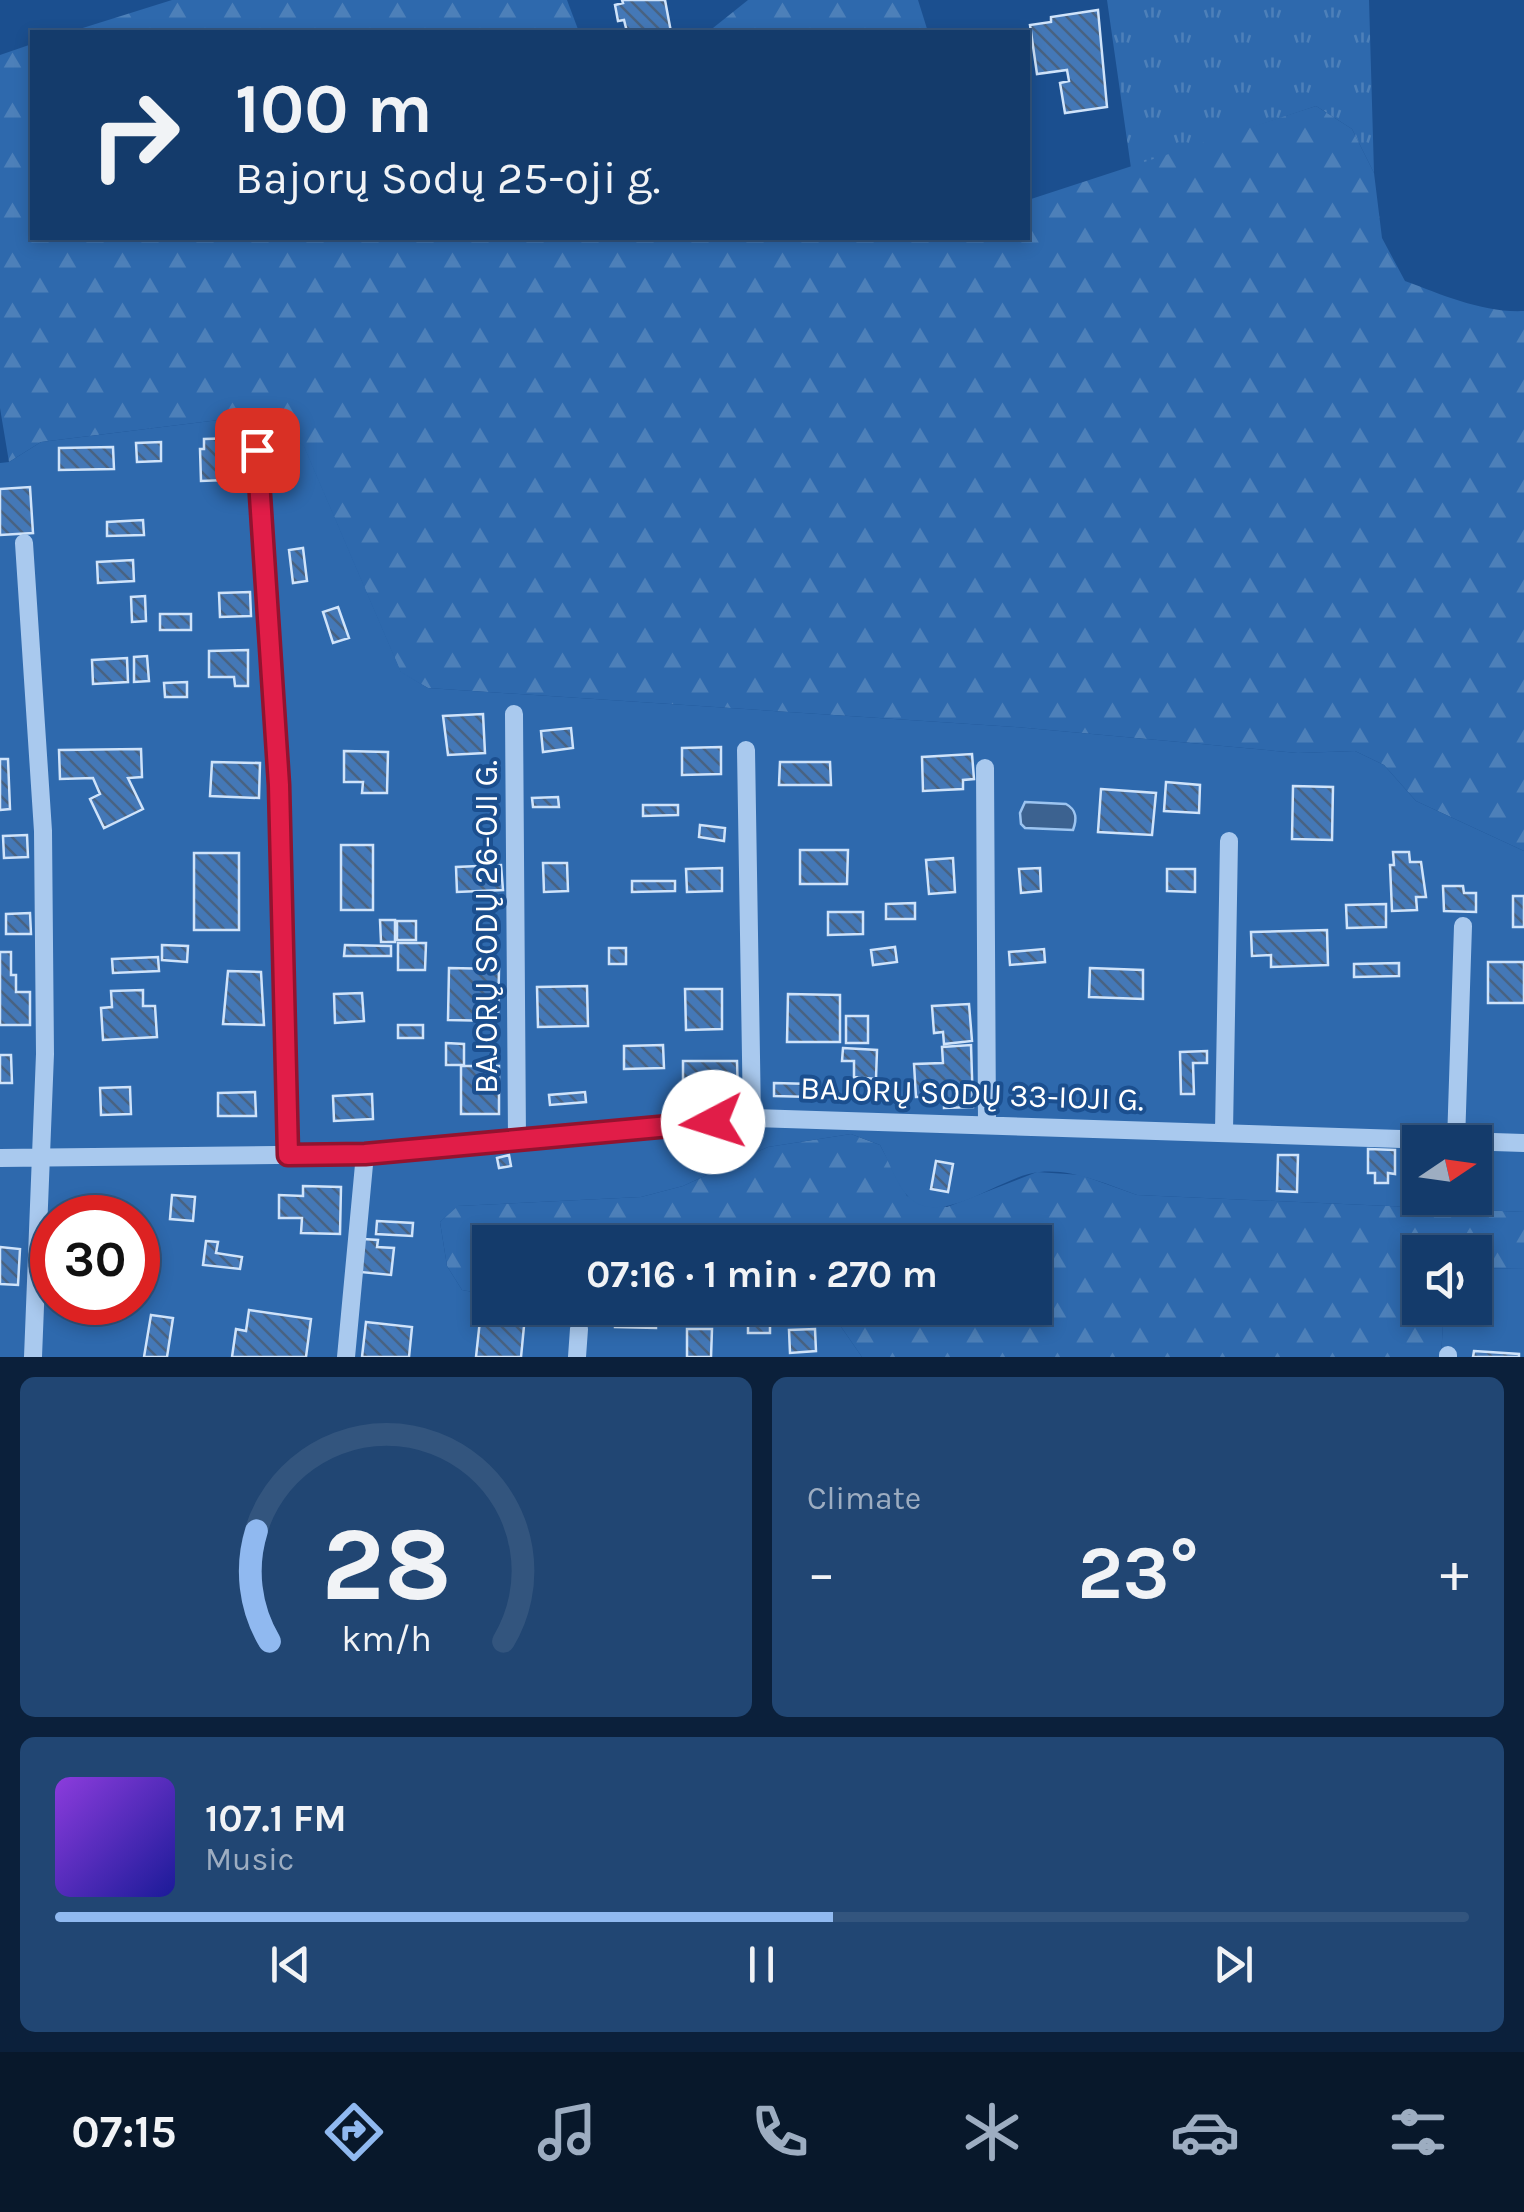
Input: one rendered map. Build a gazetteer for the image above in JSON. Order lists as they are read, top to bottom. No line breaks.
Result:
{"streets":{"street":["BAJORŲ SODŲ 26-OJI G.","BAJORŲ SODŲ 33-IOJI G."]},"crossings":[["BAJORŲ SODŲ 26-OJI G.","BAJORŲ SODŲ 33-IOJI G."]],"north":"right","page":{"turn":["100 m","Bajorų Sodų 25-oji g."],"limit":"30","trip":"07:16 · 1 min · 270 m","tile":"Climate","heat":["−","23°","+"],"song":["107.1 FM","Music"],"tabs":"07:15","gauge":["28","km/h"]}}
